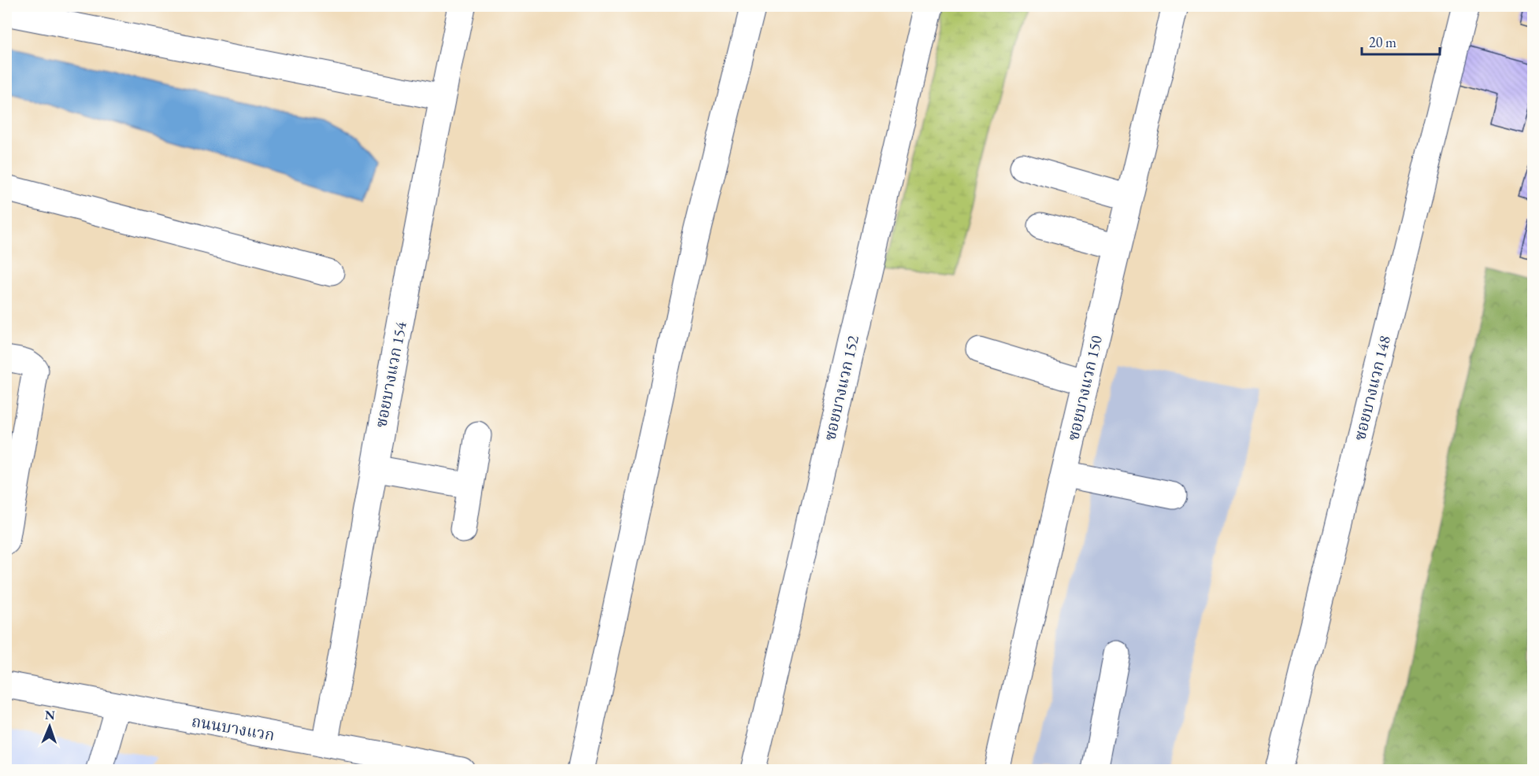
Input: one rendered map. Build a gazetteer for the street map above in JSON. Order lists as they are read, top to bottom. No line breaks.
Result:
{"streets":{"street":["ซอยบางแวก 154","ซอยบางแวก 152","ซอยบางแวก 150","ซอยบางแวก 148","ถนนบางแวก"]},"crossings":[["ซอยบางแวก 154","ถนนบางแวก"]],"scale_bar":"20 m","north":"top"}
